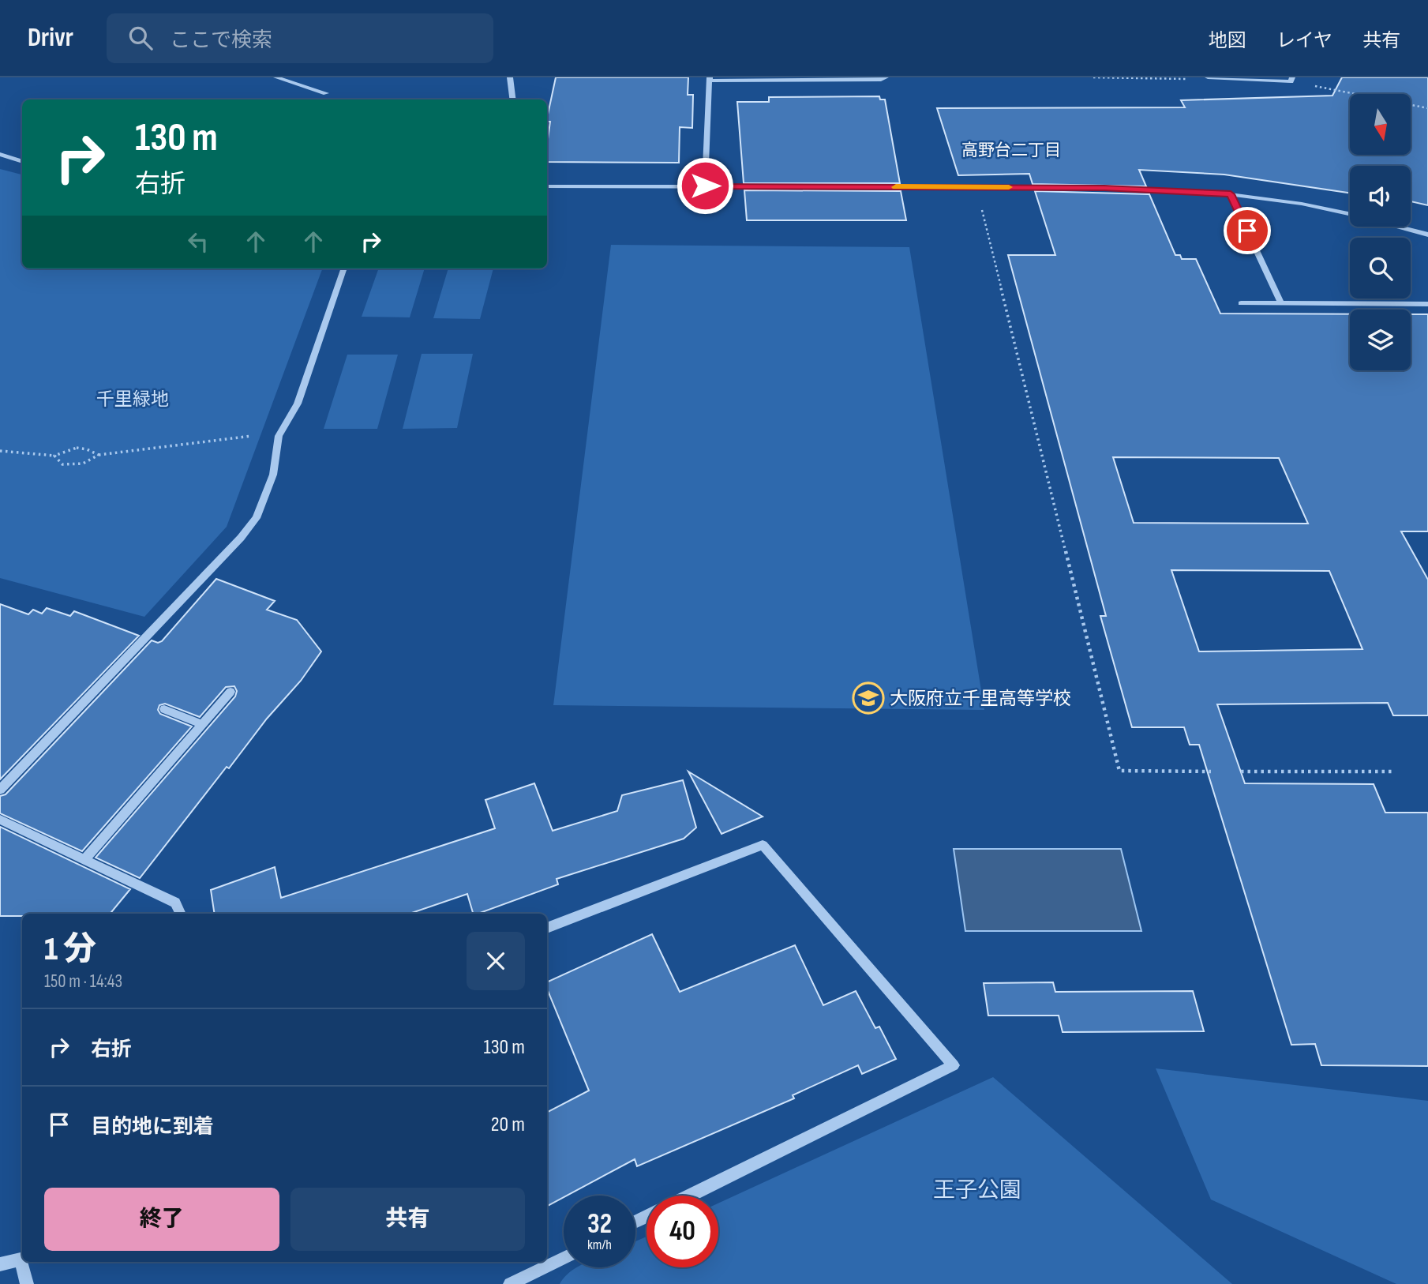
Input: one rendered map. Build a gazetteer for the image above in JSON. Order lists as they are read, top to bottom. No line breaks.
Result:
{"districts":["高野台二丁目"],"parks":["千里緑地","王子公園"],"places":{"school or university":["大阪府立千里高等学校"]},"north":"bottom","page":{"header":"Drivr","search":"ここで検索","nav":["地図","レイヤ","共有"],"turn":["130 m","右折"],"heading":["1 分","150 m · 14:43"],"list":[{"name":"右折","value":"130 m"},{"name":"目的地に到着","value":"20 m"}],"buttons":["終了","共有"],"speed":"32 km/h","limit":"40"}}
